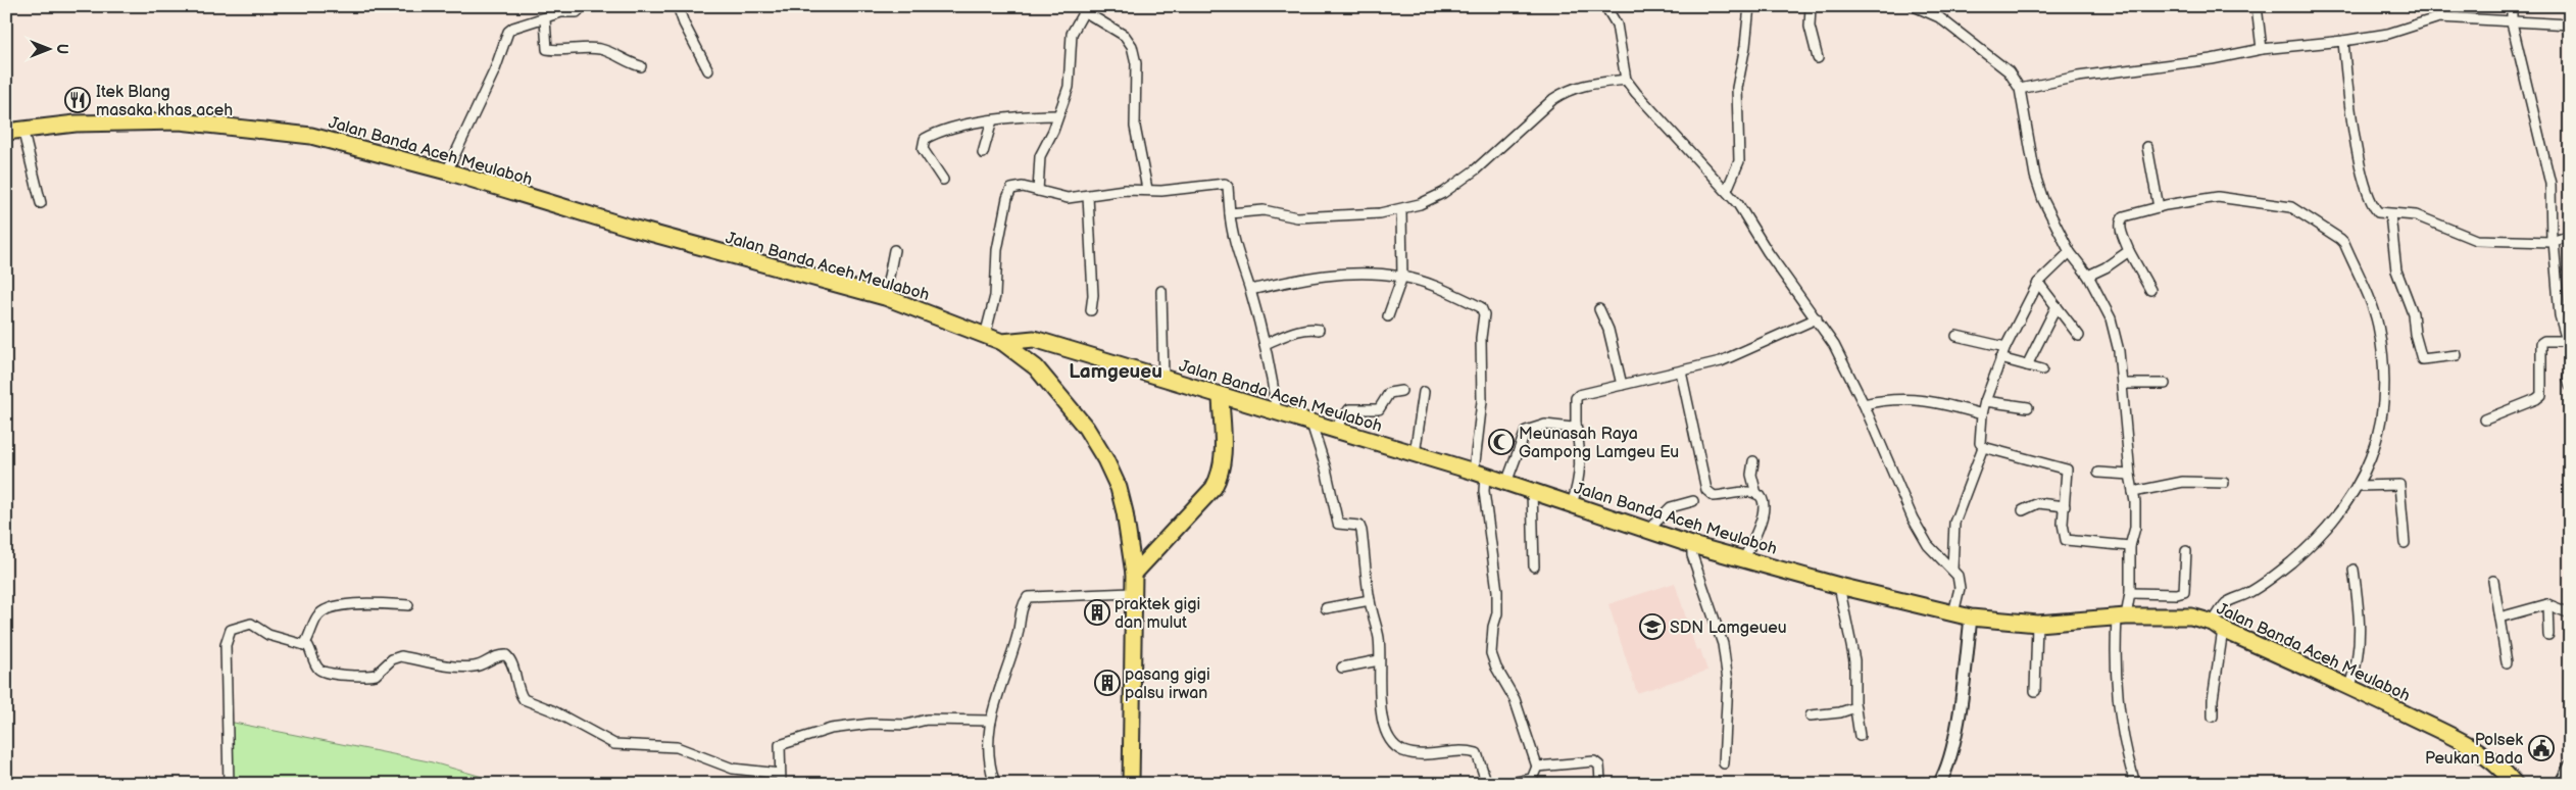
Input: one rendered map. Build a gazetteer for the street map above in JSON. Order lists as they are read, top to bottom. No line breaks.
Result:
{"streets":{"highway":["Jalan Banda Aceh Meulaboh"]},"districts":["Lamgeueu"],"places":{"restaurant":["Itek Blang masaka khas aceh"],"mosque":["Meunasah Raya Gampong Lamgeu Eu"],"building":["praktek gigi dan mulut","pasang gigi palsu irwan"],"school or university":["SDN Lamgeueu"],"public building":["Polsek Peukan Bada"]},"north":"right"}
